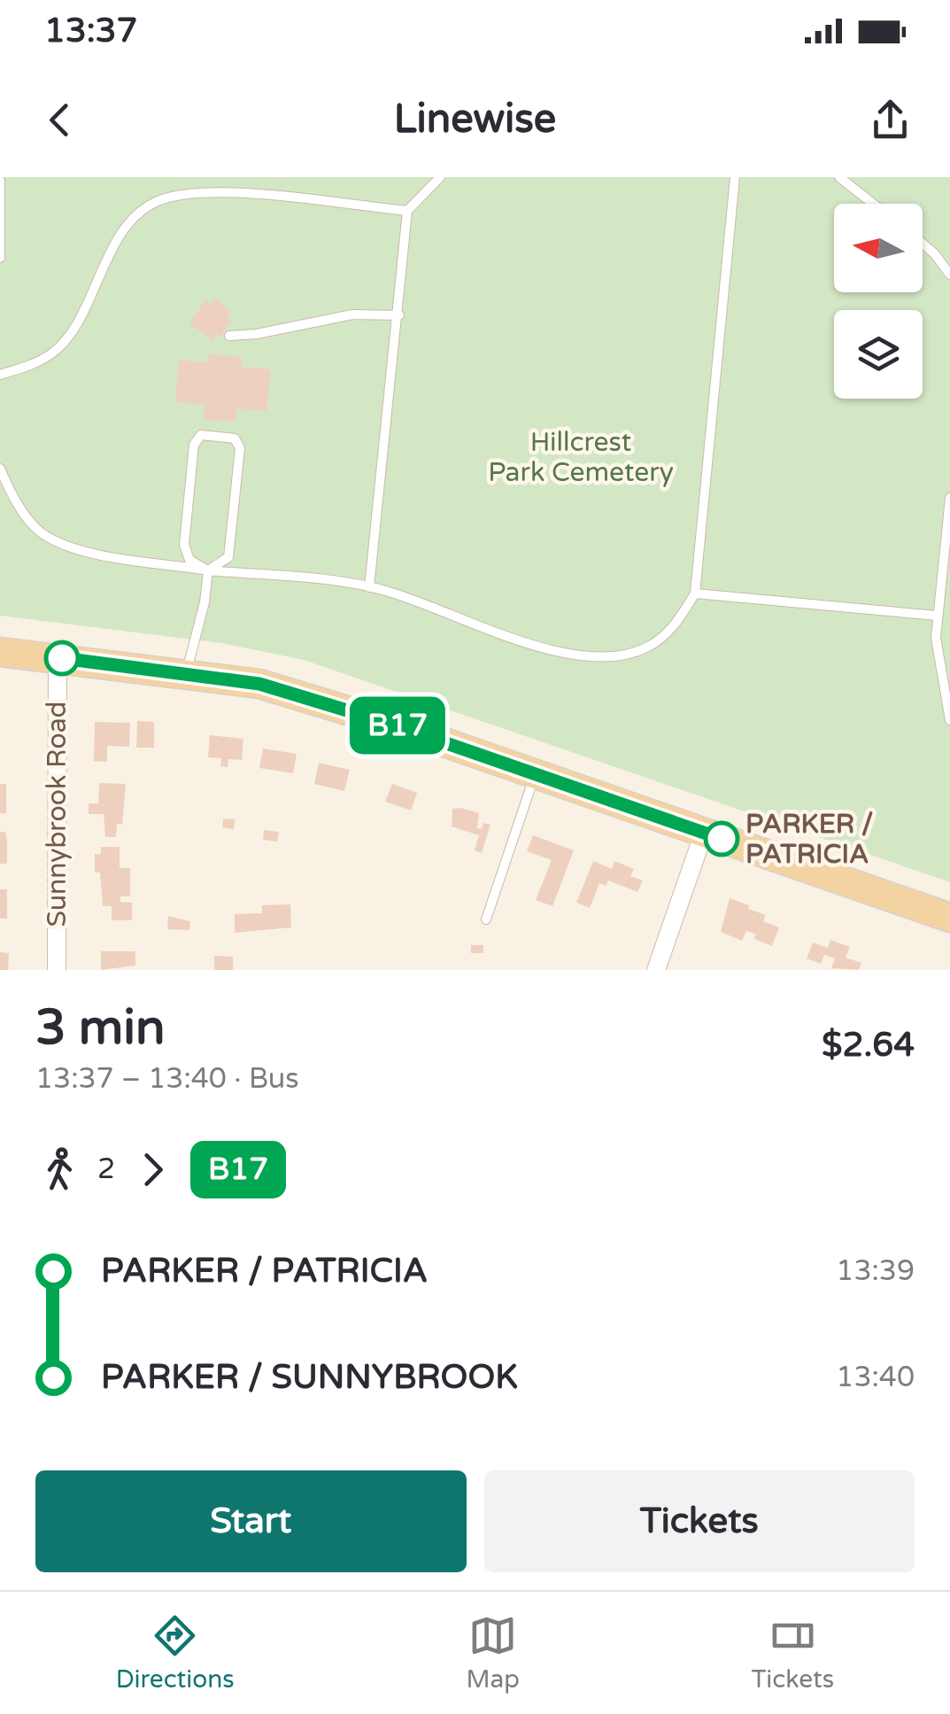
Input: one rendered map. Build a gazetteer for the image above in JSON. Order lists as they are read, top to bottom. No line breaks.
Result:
{"streets":{"street":["Sunnybrook Road"]},"parks":["Hillcrest Park Cemetery"],"places":["PARKER / PATRICIA"],"lines":["bus line B17"],"north":"left","page":{"status":"13:37","header":"Linewise","on_map":"B17","heading":["3 min","13:37 – 13:40 · Bus","$2.64"],"legs":["2","B17"],"list":[{"name":"PARKER / PATRICIA","value":"13:39"},{"name":"PARKER / SUNNYBROOK","value":"13:40"}],"buttons":["Start","Tickets"],"tabs":["Directions","Map","Tickets"]}}
